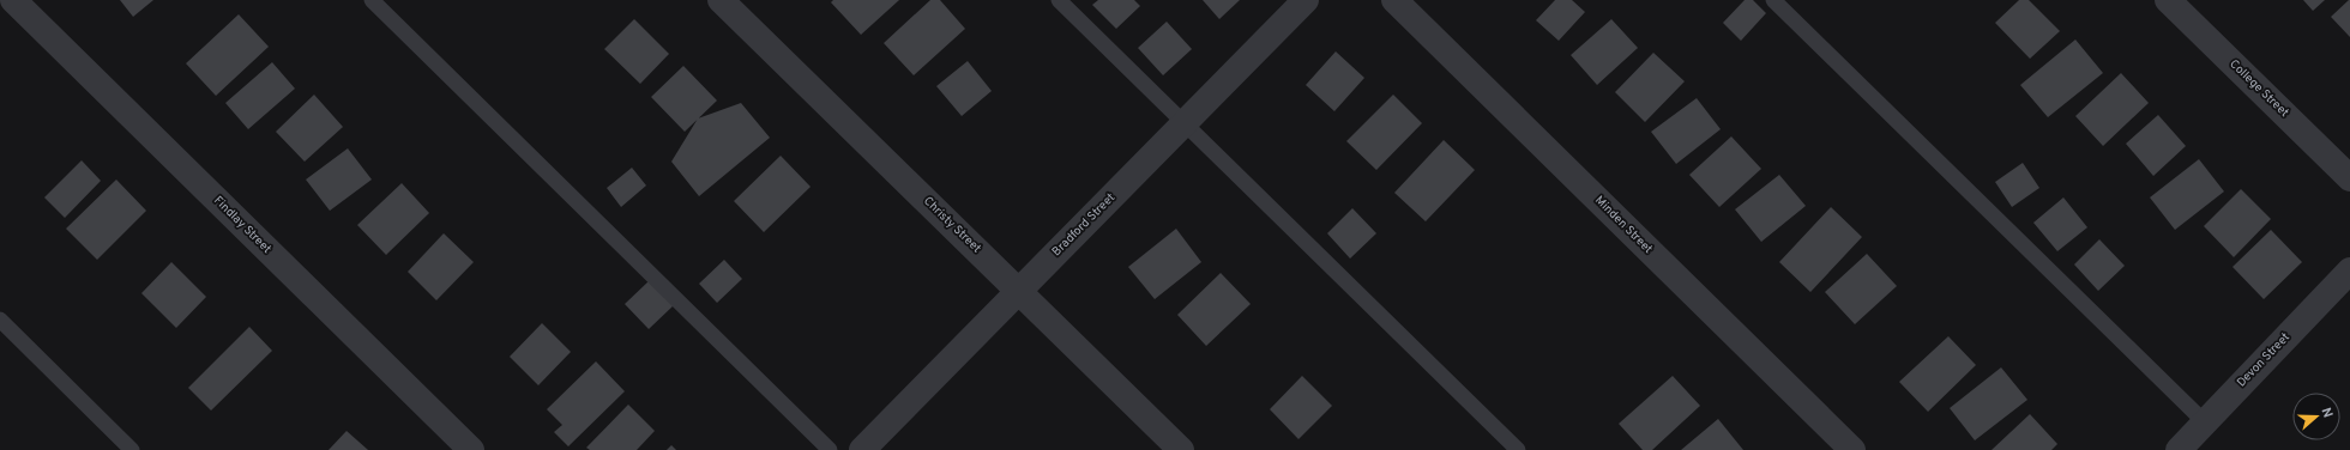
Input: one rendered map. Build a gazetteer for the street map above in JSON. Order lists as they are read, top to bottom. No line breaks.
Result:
{"streets":{"street":["College Street","Findlay Street","Christy Street","Bradford Street","Minden Street","Devon Street"]},"crossings":[["Christy Street","Bradford Street"]],"north":"right"}
